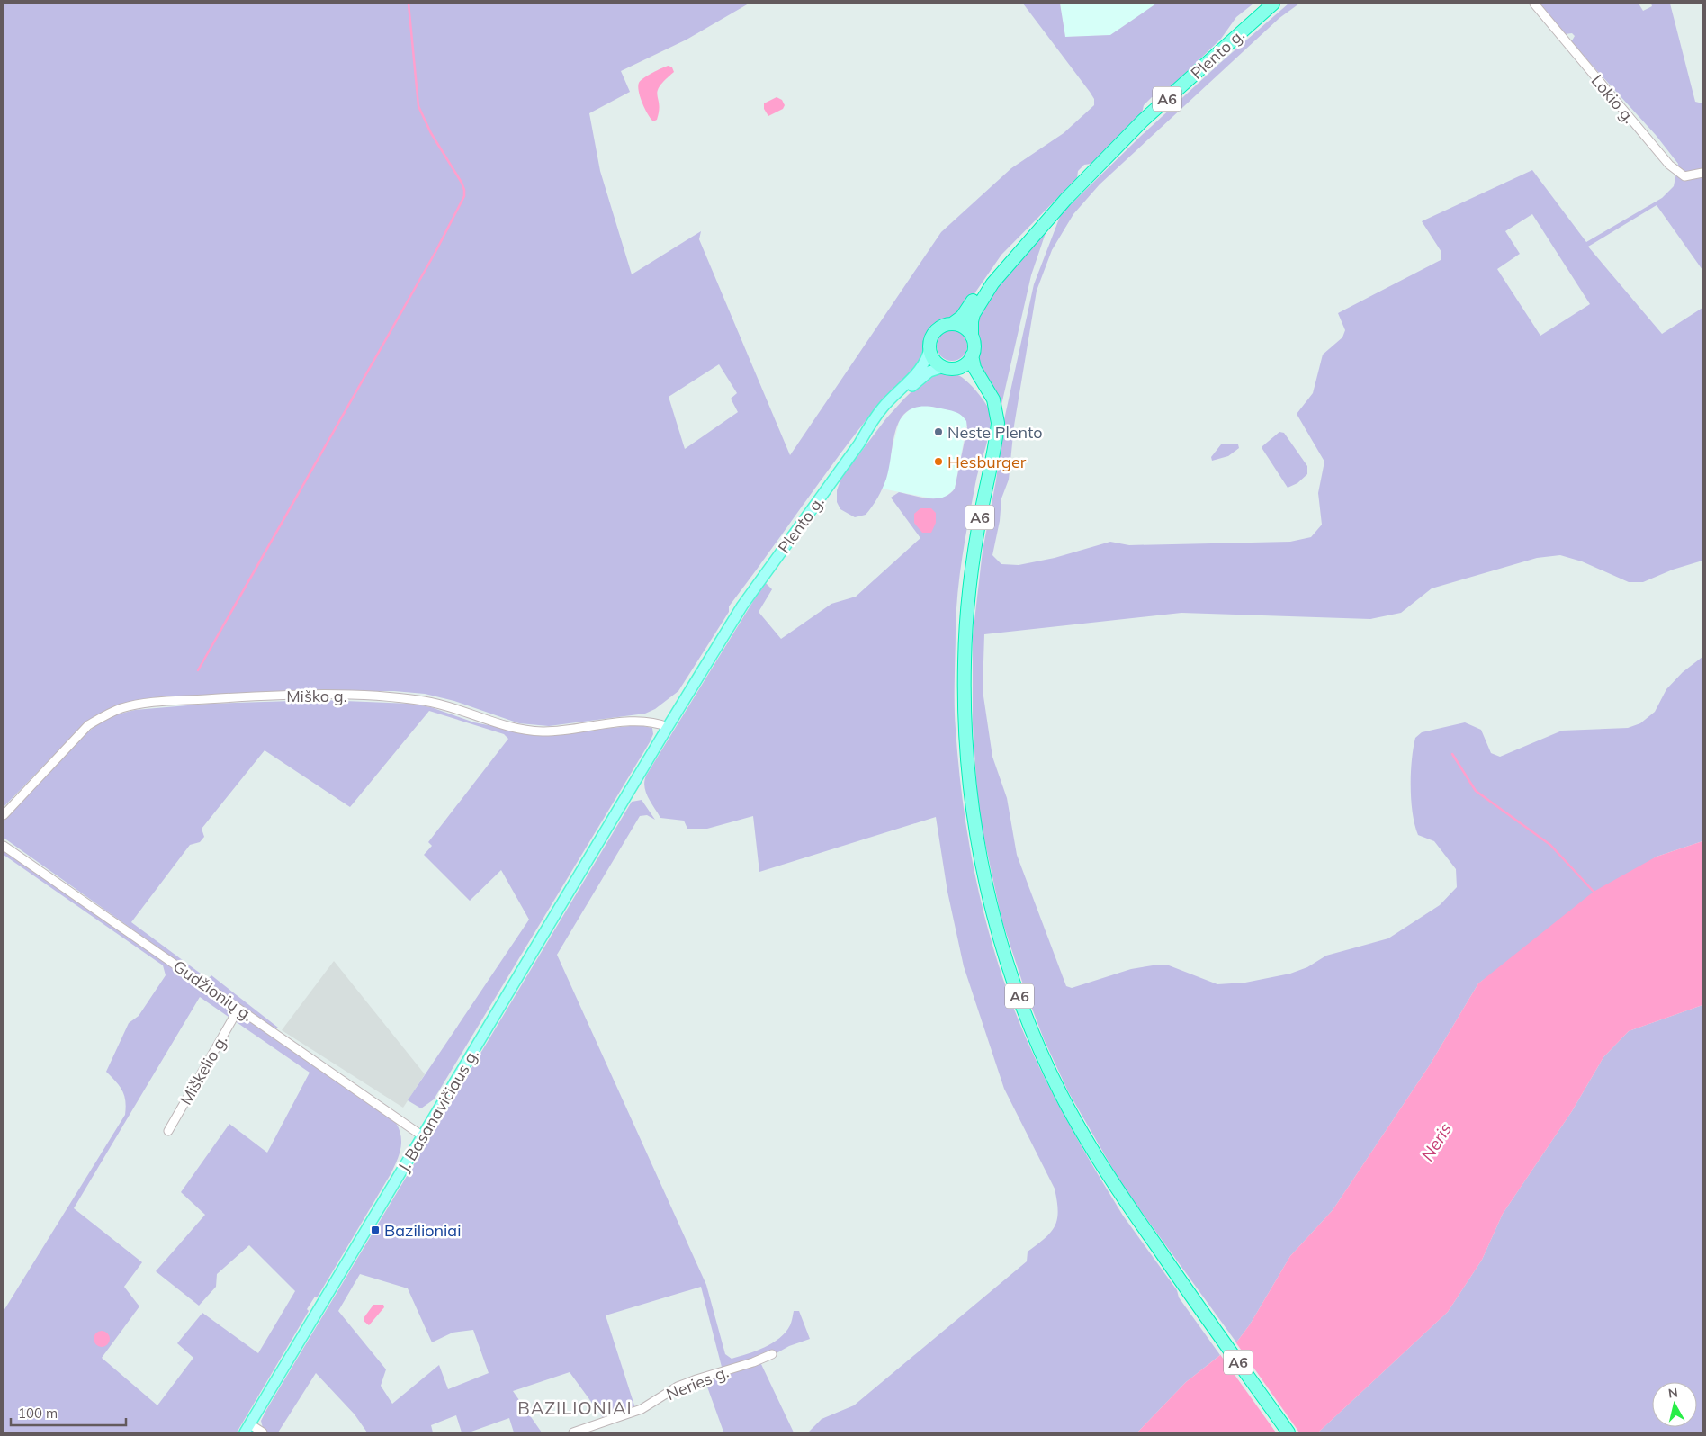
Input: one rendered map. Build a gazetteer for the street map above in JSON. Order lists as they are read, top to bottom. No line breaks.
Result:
{"streets":{"highway":["Plento g.","A6"],"main road":["J. Basanavičiaus g."],"street":["Lokio g.","Miško g.","Gudžionių g.","Miškelio g.","Neries g."]},"crossings":[["Plento g.","A6"],["Plento g.","Miško g."],["Plento g.","J. Basanavičiaus g."],["Miško g.","J. Basanavičiaus g."],["Gudžionių g.","Miškelio g."],["Gudžionių g.","J. Basanavičiaus g."]],"districts":["BAZILIONIAI"],"water":["Neris"],"places":{"other":["Neste Plento","Hesburger"],"transit":["Bazilioniai"]},"scale_bar":"100 m","north":"top"}
